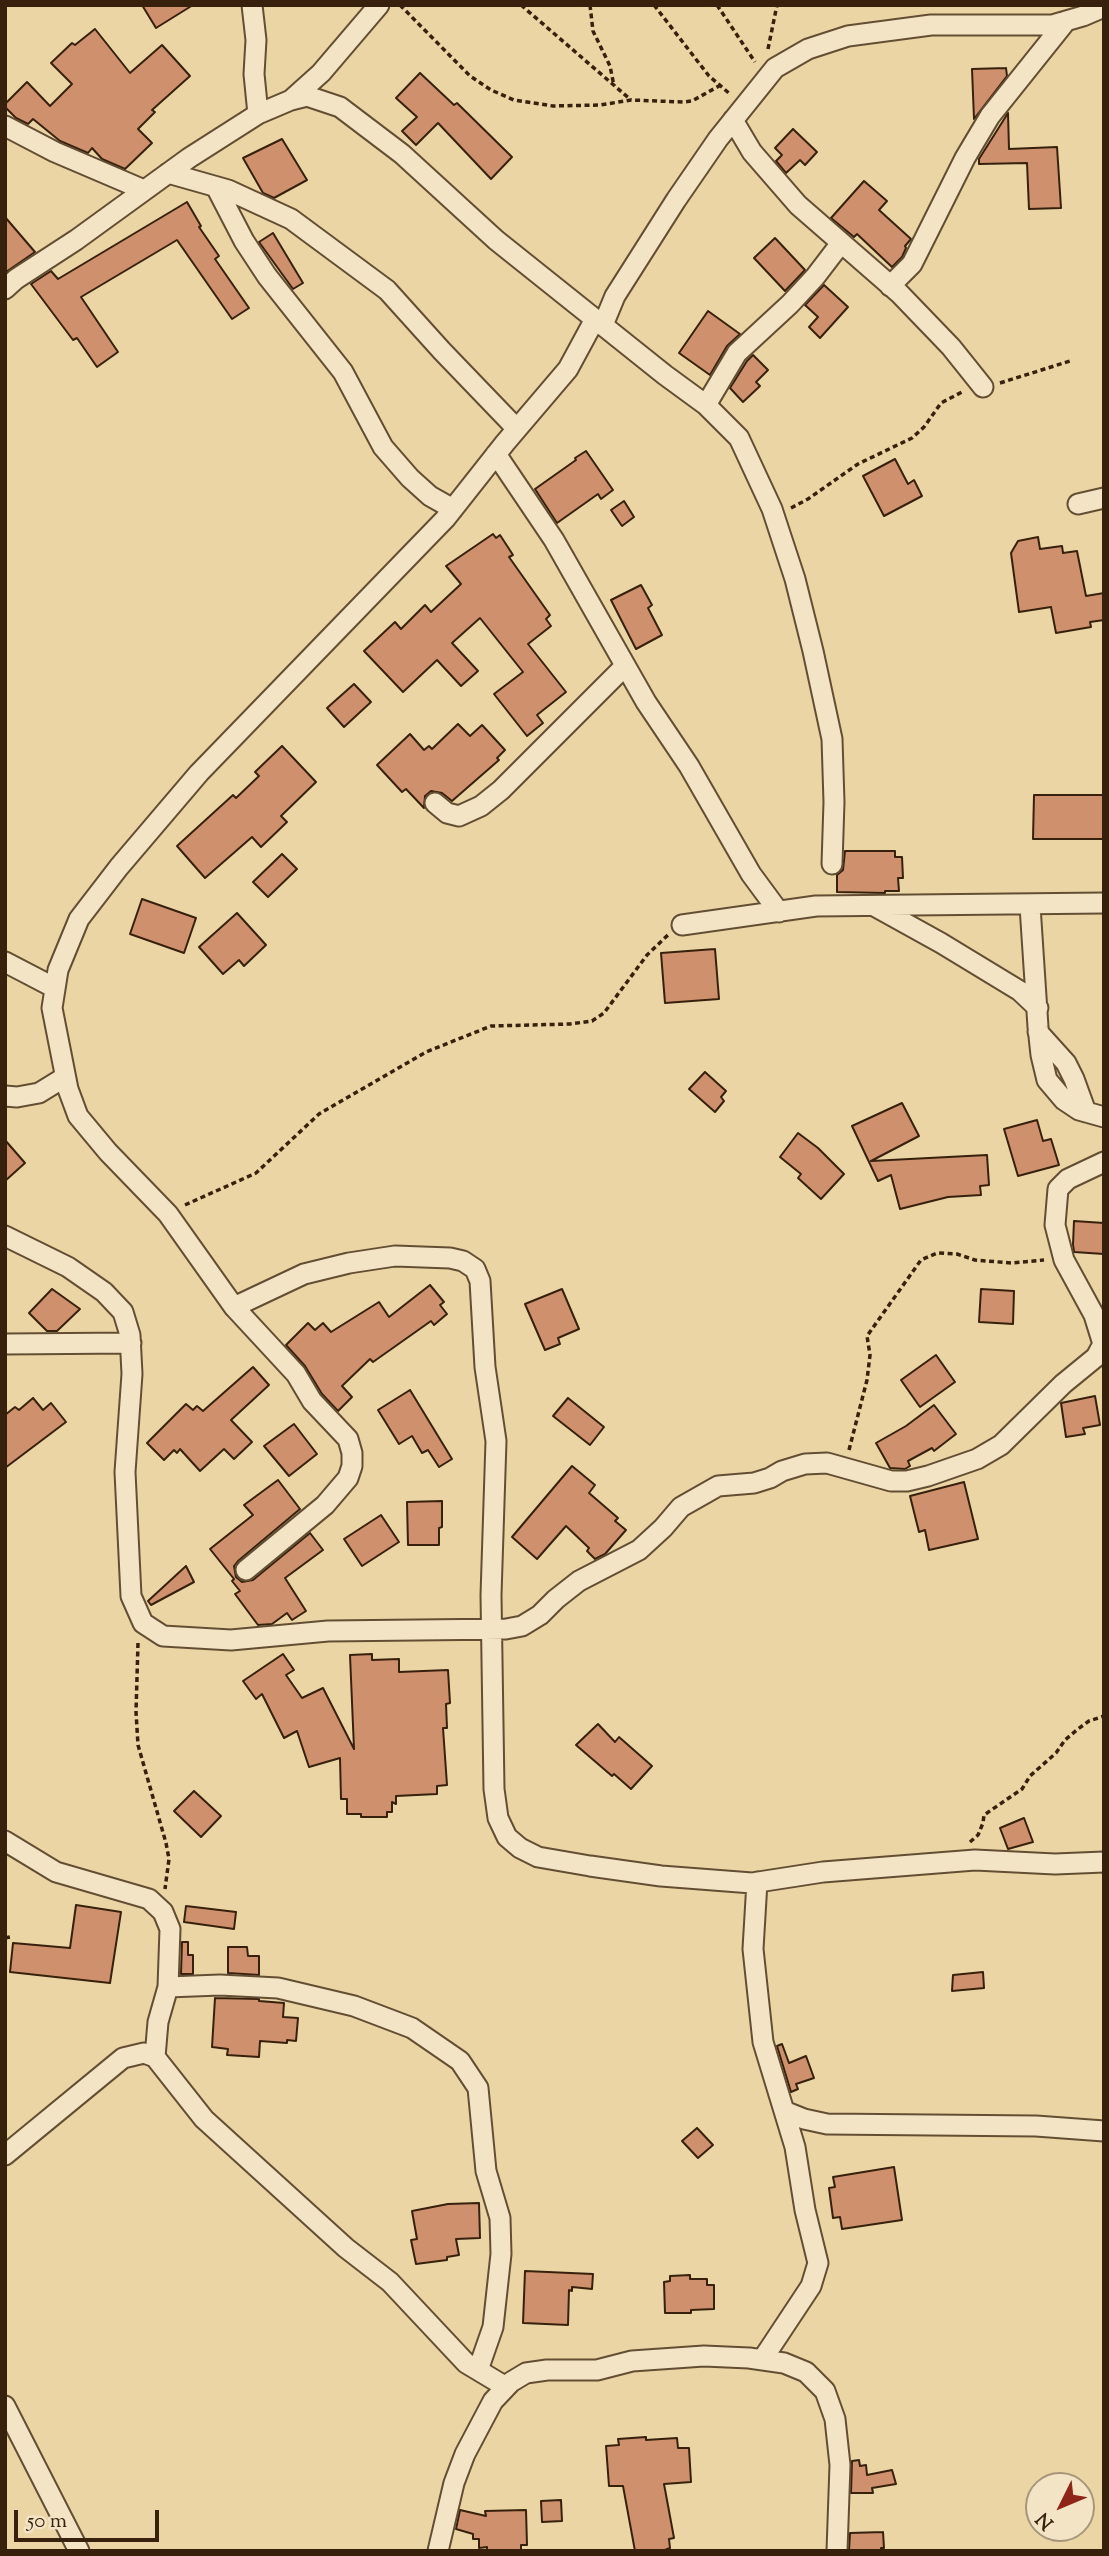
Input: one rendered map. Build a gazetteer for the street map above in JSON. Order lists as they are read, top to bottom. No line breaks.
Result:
{"scale_bar":"50 m","north":"bottom left"}
